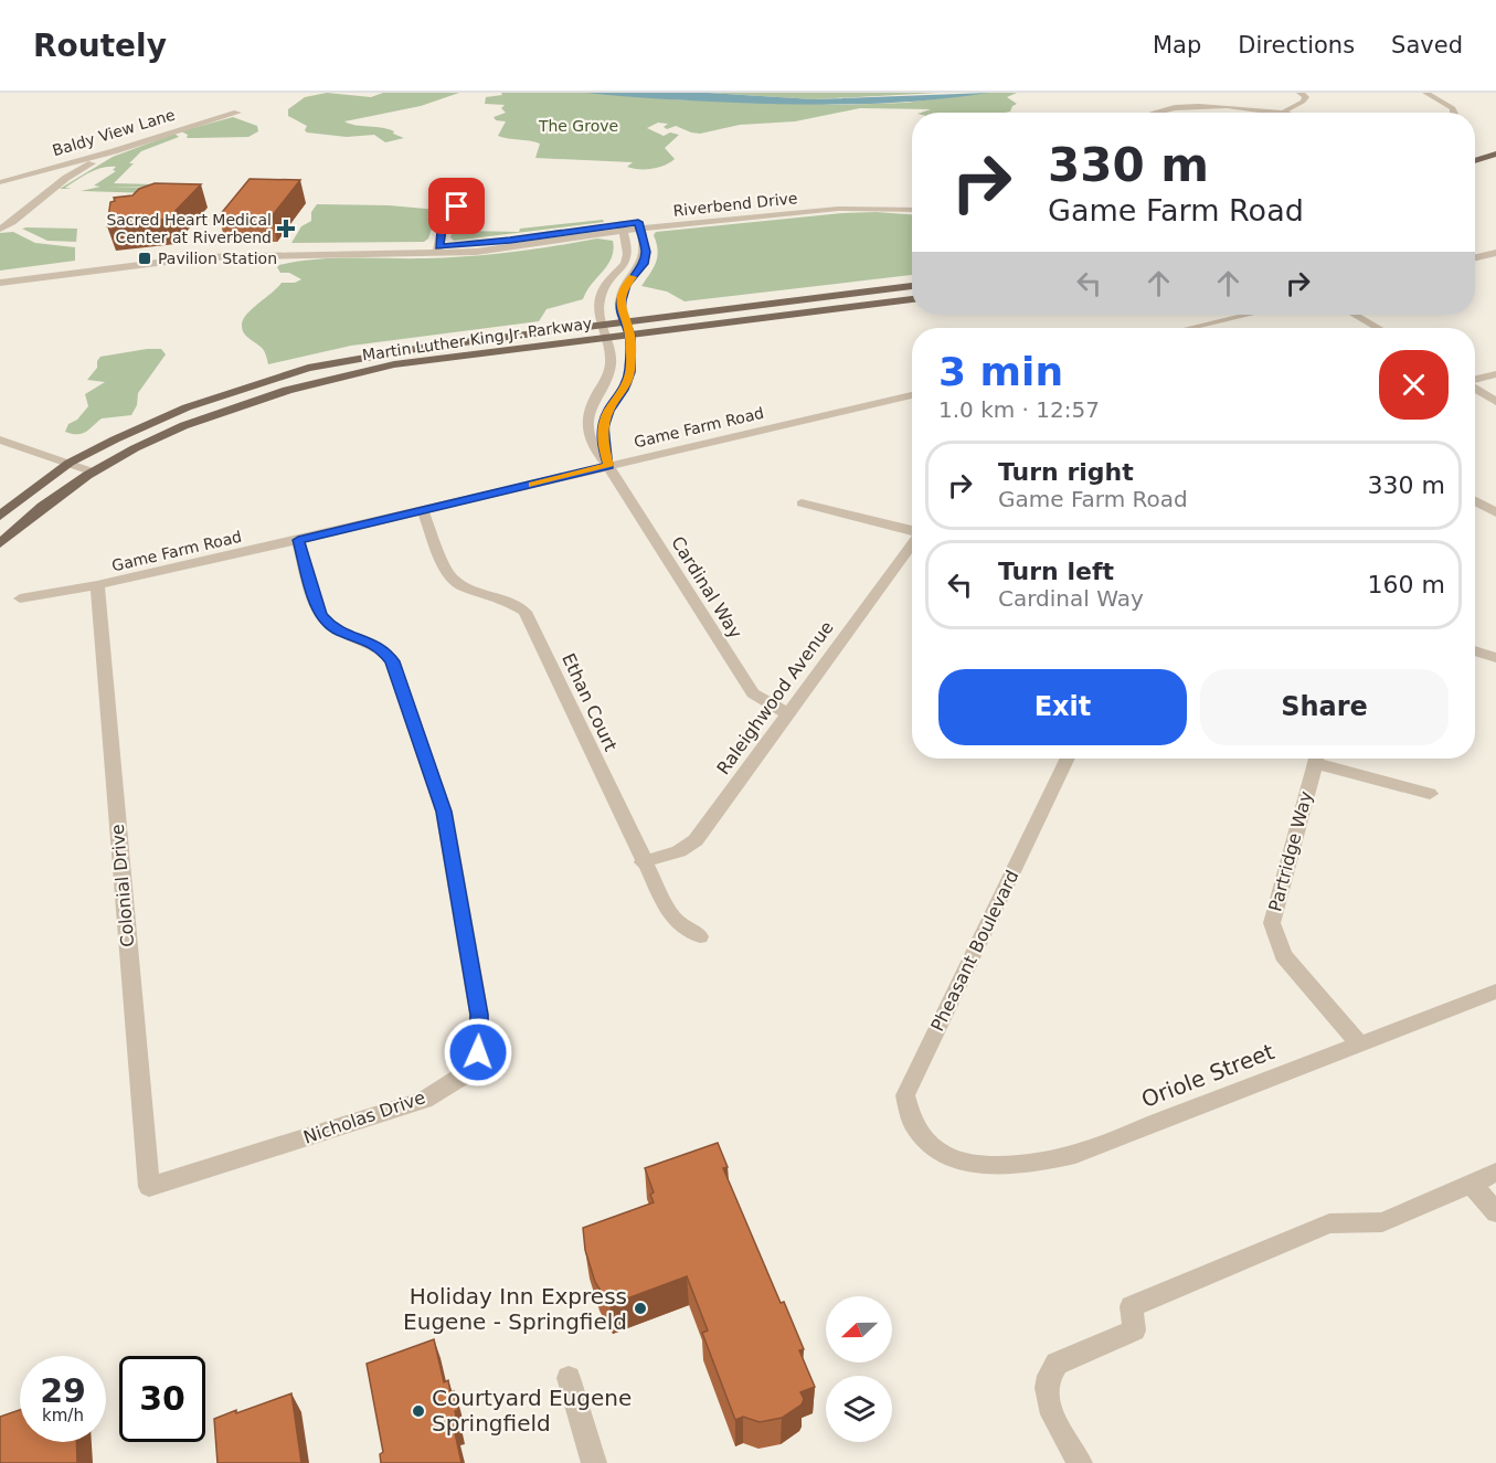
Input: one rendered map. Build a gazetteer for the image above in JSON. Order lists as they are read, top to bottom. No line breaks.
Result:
{"streets":{"main road":["Martin Luther King Jr. Parkway"],"street":["Baldy View Lane","Riverbend Drive","Game Farm Road","Cardinal Way","Raleighwood Avenue","Ethan Court","Partridge Way","Colonial Drive","Pheasant Boulevard","Oriole Street","Nicholas Drive"]},"crossings":[["Riverbend Drive","Cardinal Way"],["Martin Luther King Jr. Parkway","Cardinal Way"],["Game Farm Road","Cardinal Way"],["Game Farm Road","Ethan Court"],["Game Farm Road","Colonial Drive"],["Game Farm Road","Nicholas Drive"],["Cardinal Way","Raleighwood Avenue"],["Raleighwood Avenue","Ethan Court"],["Partridge Way","Oriole Street"],["Colonial Drive","Nicholas Drive"],["Pheasant Boulevard","Oriole Street"]],"parks":["The Grove"],"places":{"health":["Sacred Heart Medical Center at Riverbend"],"transit":["Pavilion Station"],"other":["Holiday Inn Express Eugene - Springfield","Courtyard Eugene Springfield"]},"north":"left","page":{"header":"Routely","nav":["Map","Directions","Saved"],"turn":["330 m","Game Farm Road"],"heading":["3 min","1.0 km · 12:57"],"list":[{"name":"Turn right","note":"Game Farm Road","value":"330 m"},{"name":"Turn left","note":"Cardinal Way","value":"160 m"}],"buttons":["Exit","Share"],"speed":"29 km/h","limit":"30"}}
